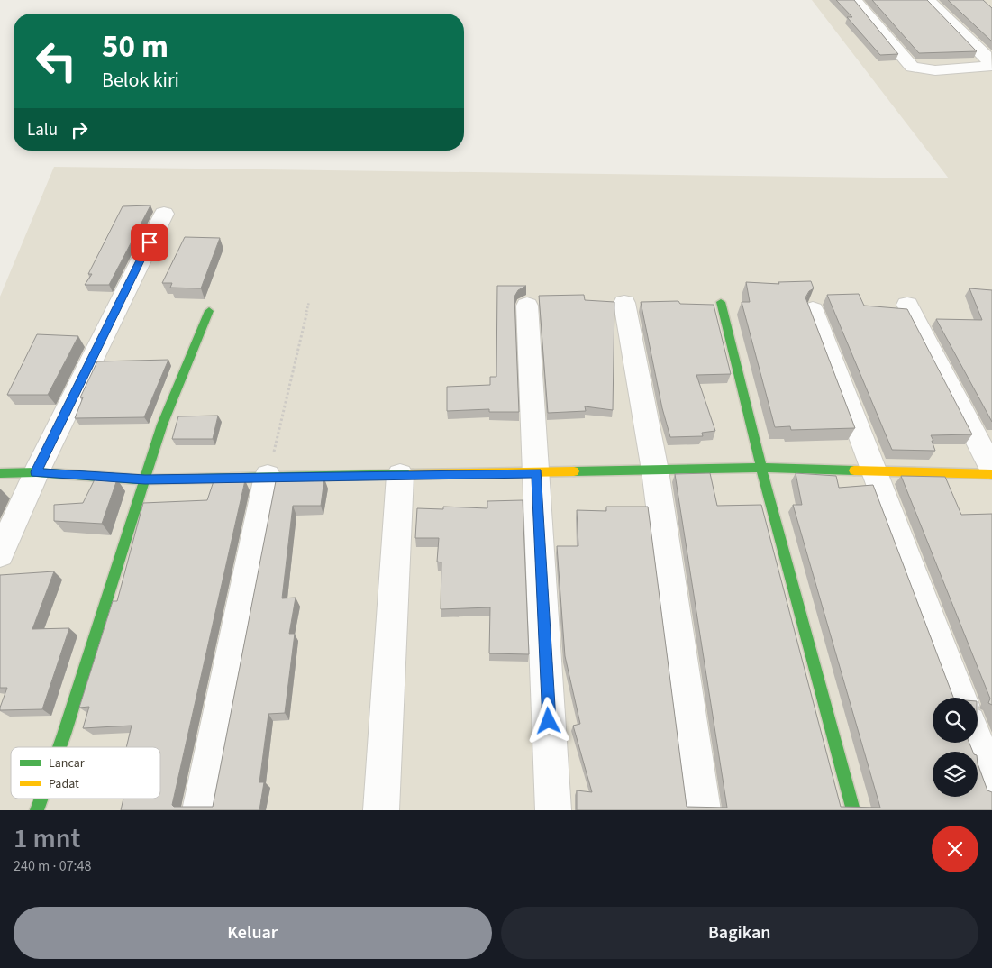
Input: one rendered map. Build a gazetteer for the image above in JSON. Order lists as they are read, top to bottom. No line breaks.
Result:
{"legend":["Lancar","Padat"],"page":{"turn":["50 m","Belok kiri"],"then":"Lalu","heading":["1 mnt","240 m · 07:48"],"buttons":["Keluar","Bagikan"]}}
